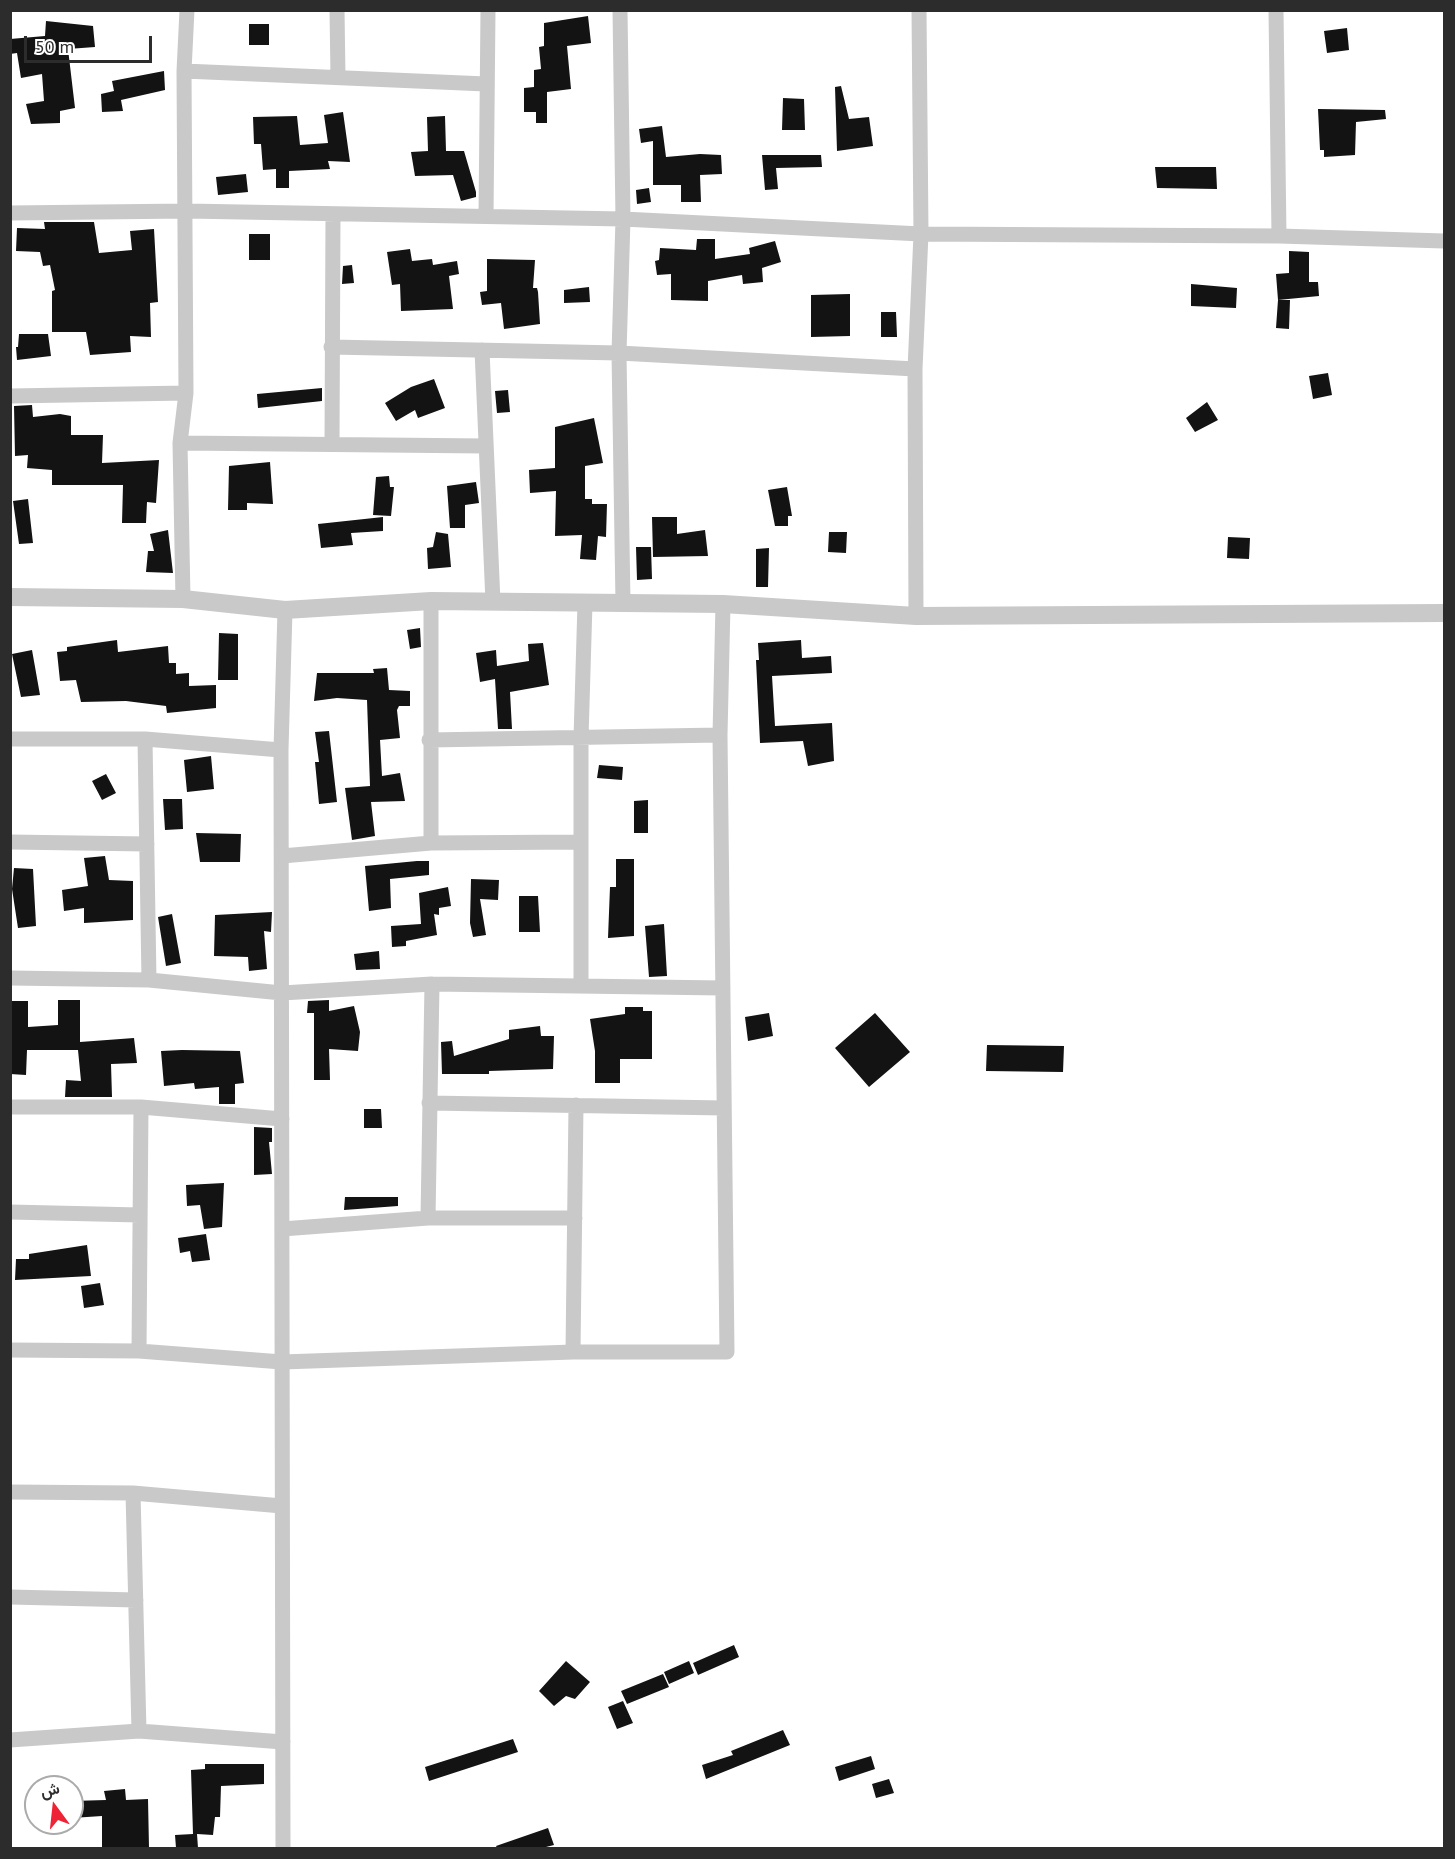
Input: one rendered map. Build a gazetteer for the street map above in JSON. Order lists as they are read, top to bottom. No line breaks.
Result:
{"scale_bar":"50 m","north":"top"}
